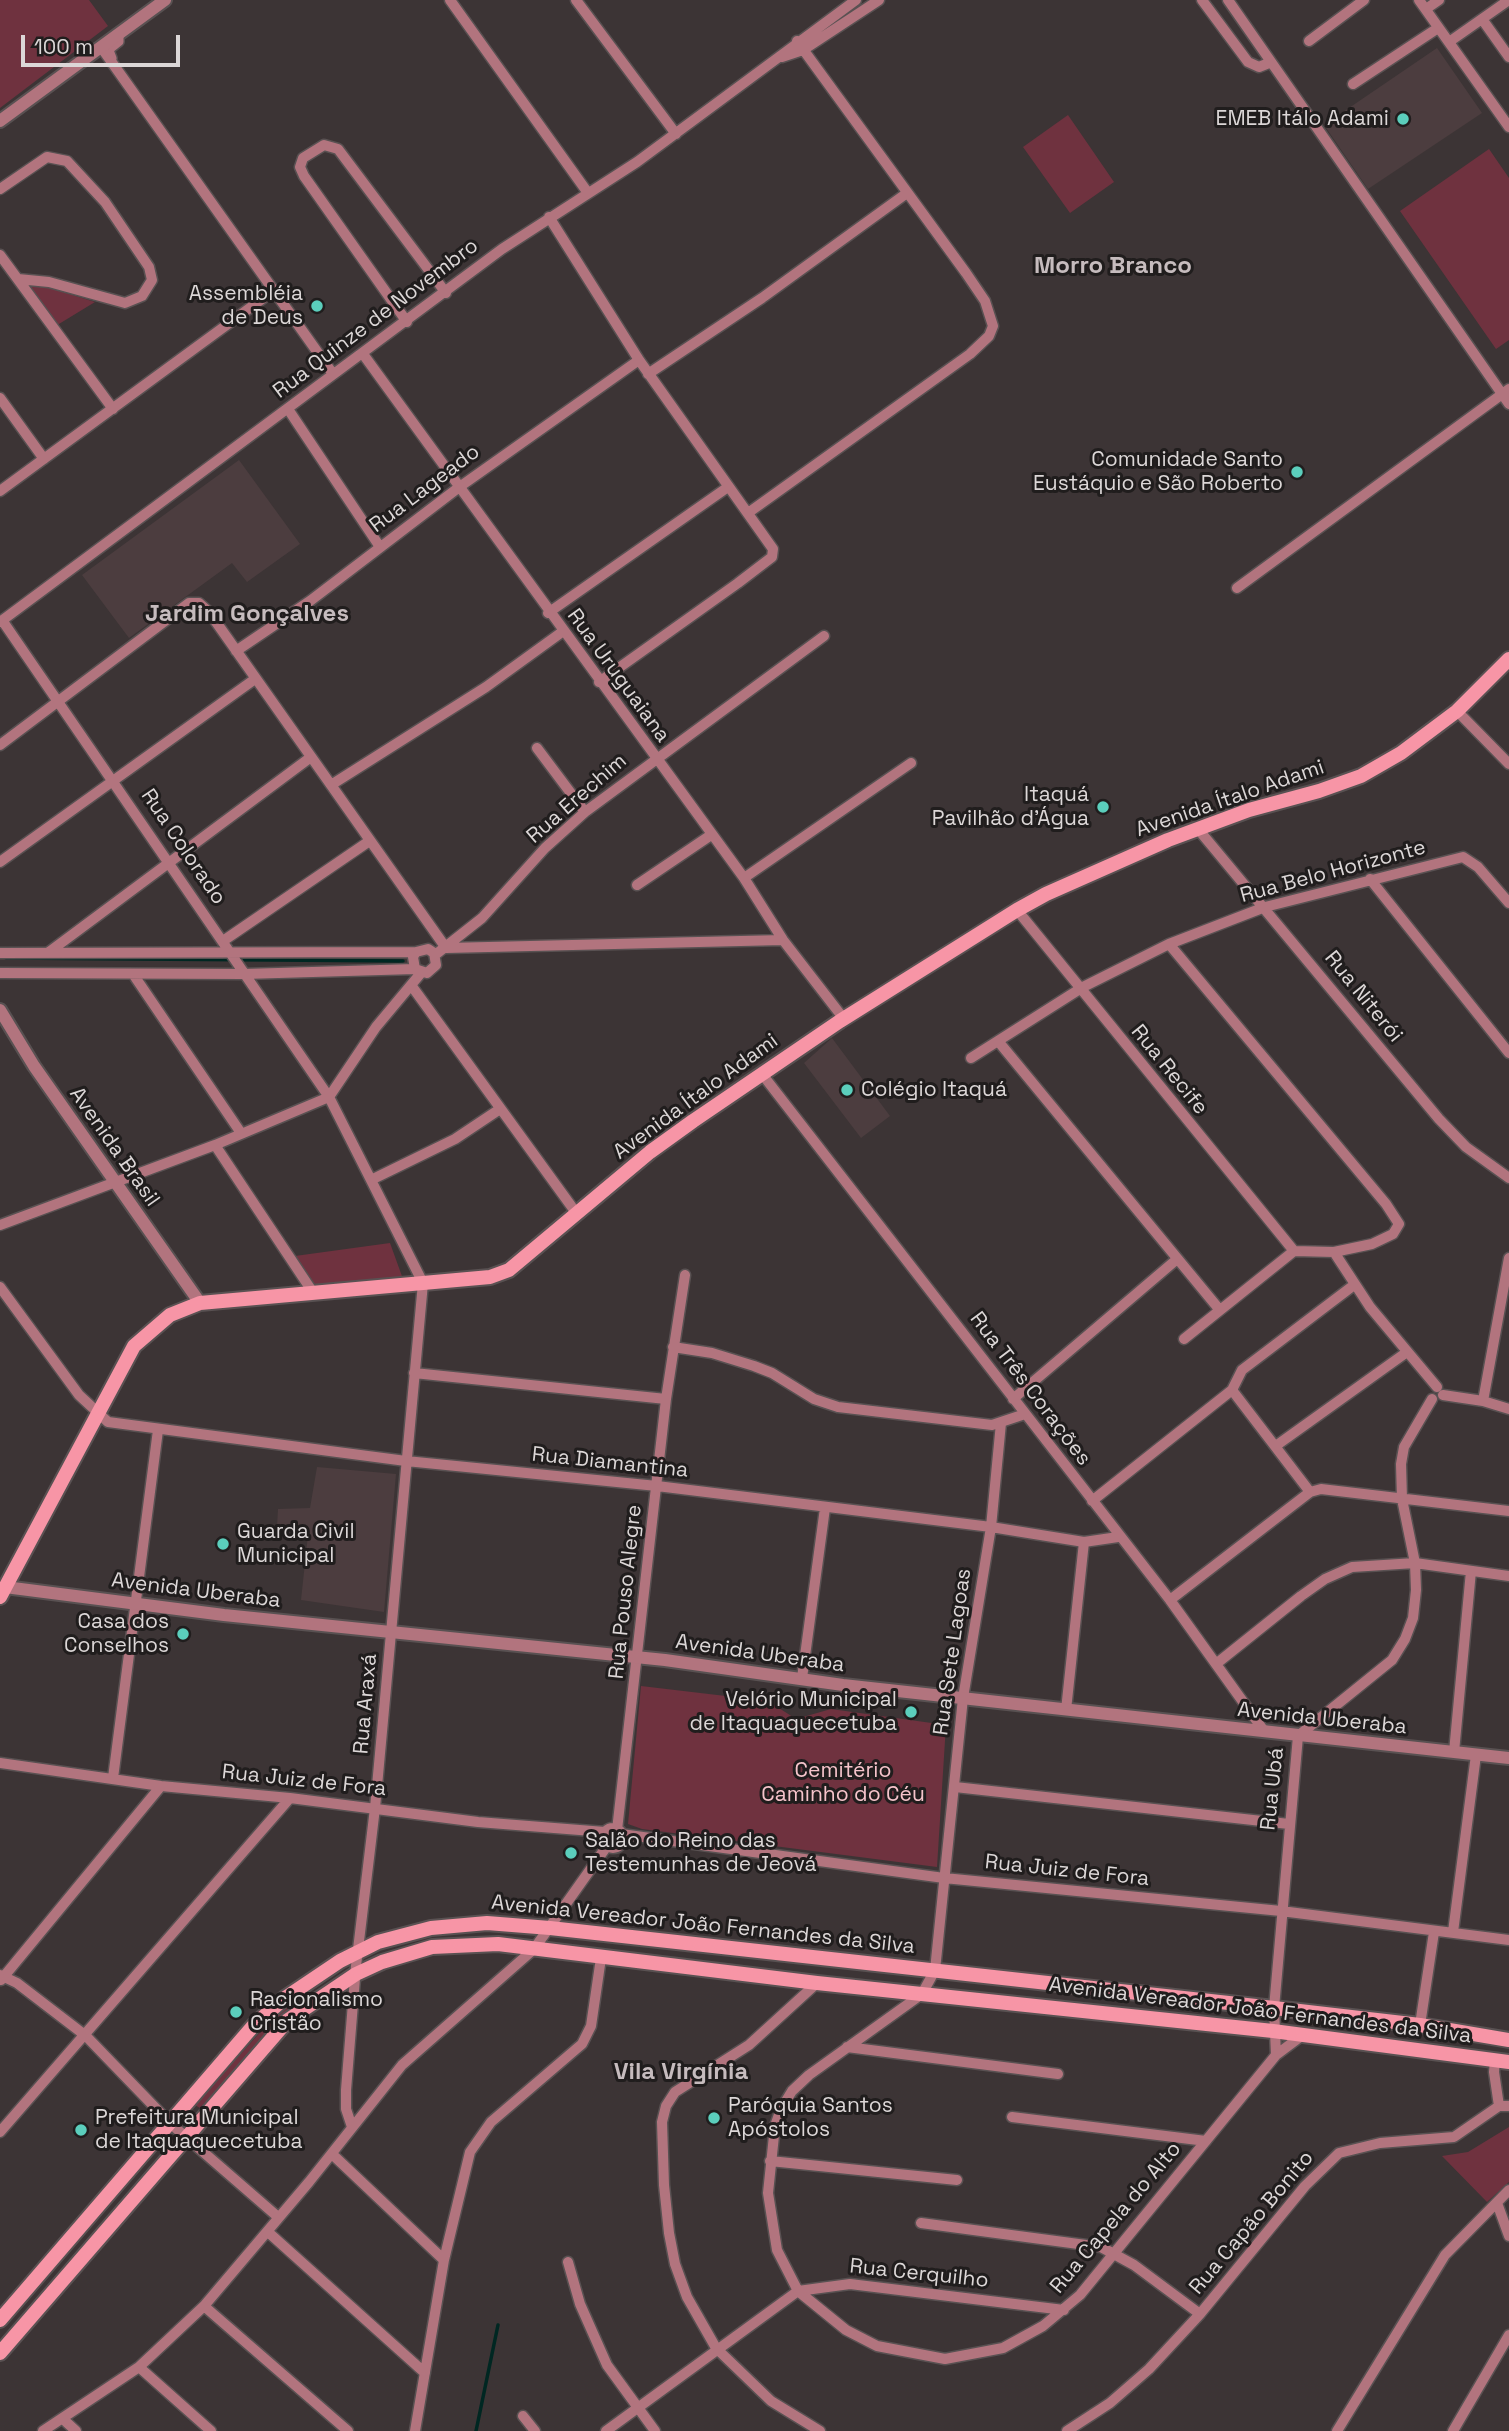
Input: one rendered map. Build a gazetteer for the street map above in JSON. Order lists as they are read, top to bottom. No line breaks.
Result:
{"streets":{"main road":["Avenida Ítalo Adami","Avenida Vereador João Fernandes da Silva"],"street":["Rua Quinze de Novembro","Rua Lageado","Rua Uruguaiana","Rua Erechim","Rua Colorado","Rua Belo Horizonte","Rua Niterói","Rua Recife","Avenida Brasil","Rua Três Corações","Rua Diamantina","Avenida Uberaba","Rua Pouso Alegre","Rua Sete Lagoas","Rua Araxá","Rua Juiz de Fora","Rua Ubá","Rua Capela do Alto","Rua Capão Bonito","Rua Cerquilho"]},"crossings":[["Rua Quinze de Novembro","Rua Uruguaiana"],["Rua Quinze de Novembro","Rua Colorado"],["Rua Lageado","Rua Uruguaiana"],["Rua Uruguaiana","Rua Erechim"],["Rua Uruguaiana","Avenida Ítalo Adami"],["Avenida Ítalo Adami","Rua Colorado"],["Avenida Ítalo Adami","Rua Niterói"],["Avenida Ítalo Adami","Rua Recife"],["Avenida Ítalo Adami","Avenida Brasil"],["Avenida Ítalo Adami","Rua Três Corações"],["Avenida Ítalo Adami","Rua Diamantina"],["Avenida Ítalo Adami","Avenida Uberaba"],["Avenida Ítalo Adami","Rua Araxá"],["Rua Colorado","Rua Araxá"],["Rua Belo Horizonte","Rua Niterói"],["Rua Belo Horizonte","Rua Recife"],["Rua Três Corações","Rua Diamantina"],["Rua Três Corações","Avenida Uberaba"],["Rua Diamantina","Rua Pouso Alegre"],["Rua Diamantina","Rua Sete Lagoas"],["Rua Diamantina","Rua Araxá"],["Avenida Uberaba","Rua Pouso Alegre"],["Avenida Uberaba","Rua Sete Lagoas"],["Avenida Uberaba","Rua Araxá"],["Avenida Uberaba","Rua Ubá"],["Rua Pouso Alegre","Rua Juiz de Fora"],["Rua Sete Lagoas","Rua Juiz de Fora"],["Rua Sete Lagoas","Avenida Vereador João Fernandes da Silva"],["Rua Araxá","Rua Juiz de Fora"],["Rua Araxá","Avenida Vereador João Fernandes da Silva"],["Rua Juiz de Fora","Rua Ubá"],["Rua Ubá","Avenida Vereador João Fernandes da Silva"],["Avenida Vereador João Fernandes da Silva","Rua Capela do Alto"],["Avenida Vereador João Fernandes da Silva","Rua Capão Bonito"],["Rua Capela do Alto","Rua Cerquilho"]],"districts":["Morro Branco","Jardim Gonçalves","Vila Virgínia"],"parks":["Cemitério Caminho do Céu"],"places":["EMEB Itálo Adami","Assembléia de Deus","Comunidade Santo Eustáquio e São Roberto","Itaquá Pavilhão d'Água","Colégio Itaquá","Guarda Civil Municipal","Casa dos Conselhos","Velório Municipal de Itaquaquecetuba","Salão do Reino das Testemunhas de Jeová","Racionalismo Cristão","Paróquia Santos Apóstolos","Prefeitura Municipal de Itaquaquecetuba"],"scale_bar":"100 m"}
